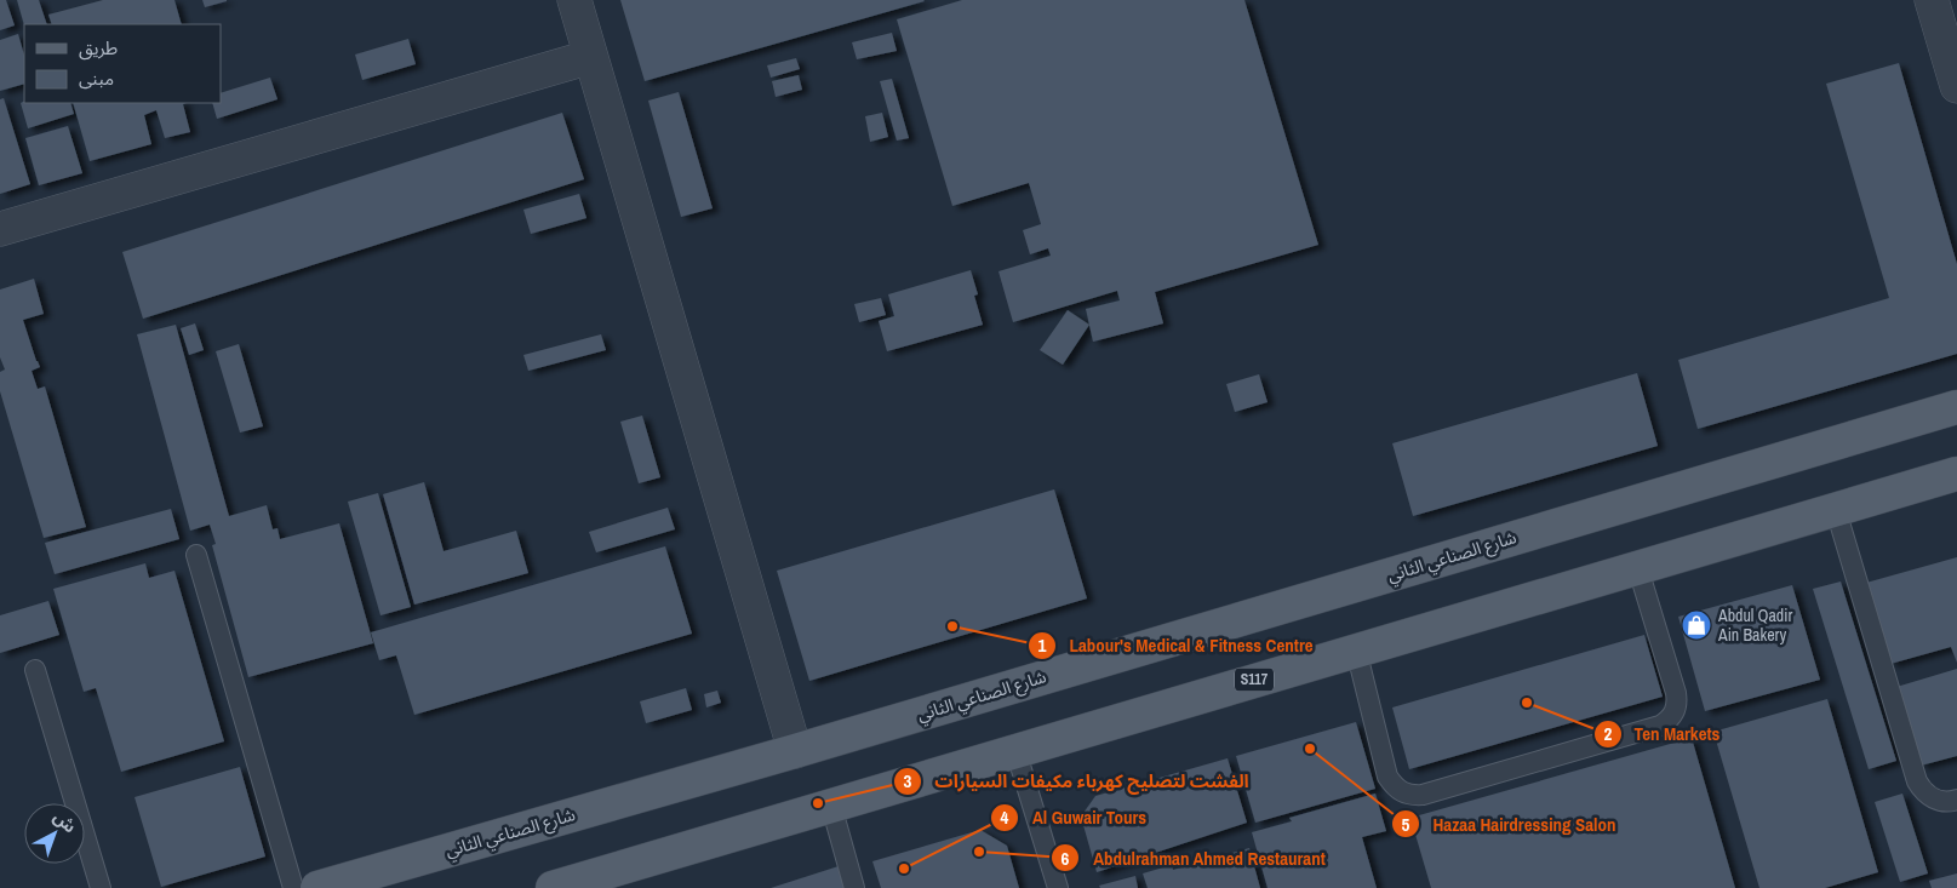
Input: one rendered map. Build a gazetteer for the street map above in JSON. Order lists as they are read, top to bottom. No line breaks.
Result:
{"streets":{"main road":["شارع الصناعي الثاني","S117"]},"places":{"shop":["Abdul Qadir Ain Bakery"],"other":["Labour's Medical & Fitness Centre","Ten Markets","Hazaa Hairdressing Salon","الفشت لتصلیح کھرباء مکیفات السیارات","Abdulrahman Ahmed Restaurant","Al Guwair Tours"]},"legend":["طريق","مبنى"],"north":"top right"}
